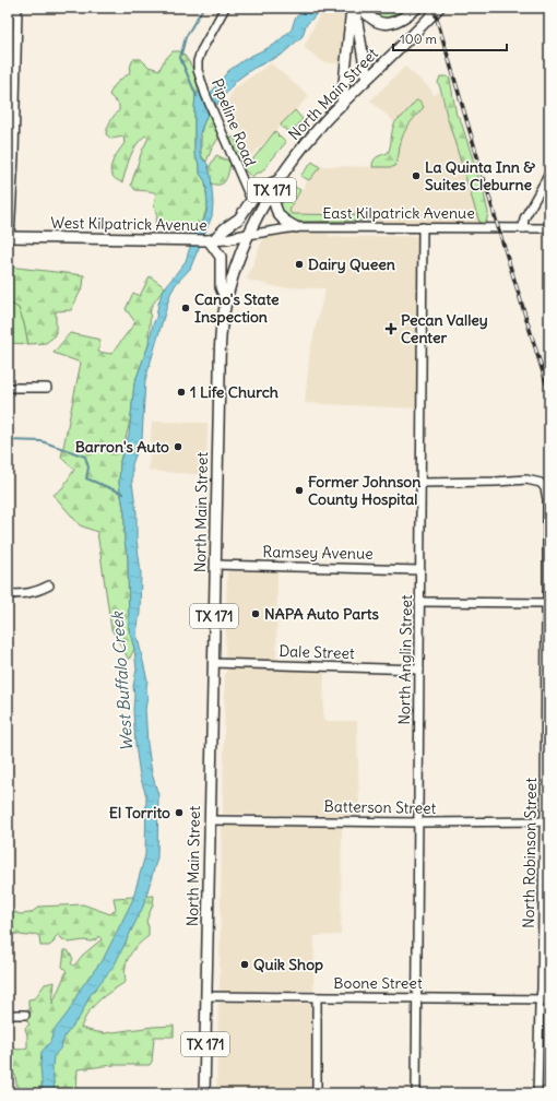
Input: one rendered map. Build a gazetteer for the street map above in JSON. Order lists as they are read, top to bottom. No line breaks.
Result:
{"streets":{"main road":["North Main Street","TX 171","West Kilpatrick Avenue"],"street":["Pipeline Road","East Kilpatrick Avenue","Ramsey Avenue","Dale Street","North Anglin Street","Batterson Street","North Robinson Street","Boone Street"]},"crossings":[["North Main Street","East Kilpatrick Avenue"],["North Main Street","West Kilpatrick Avenue"],["North Main Street","Ramsey Avenue"],["North Main Street","Dale Street"],["North Main Street","Batterson Street"],["North Main Street","Boone Street"],["East Kilpatrick Avenue","West Kilpatrick Avenue"],["East Kilpatrick Avenue","North Anglin Street"],["Ramsey Avenue","North Anglin Street"],["Dale Street","North Anglin Street"],["North Anglin Street","Batterson Street"],["North Anglin Street","North Robinson Street"],["North Anglin Street","Boone Street"],["Batterson Street","North Robinson Street"],["North Robinson Street","Boone Street"]],"water":["West Buffalo Creek"],"places":{"other":["La Quinta Inn & Suites Cleburne","Dairy Queen","Cano's State Inspection","1 Life Church","Barron's Auto","Former Johnson County Hospital","NAPA Auto Parts","El Torrito","Quik Shop"],"health":["Pecan Valley Center"]},"scale_bar":"100 m"}
